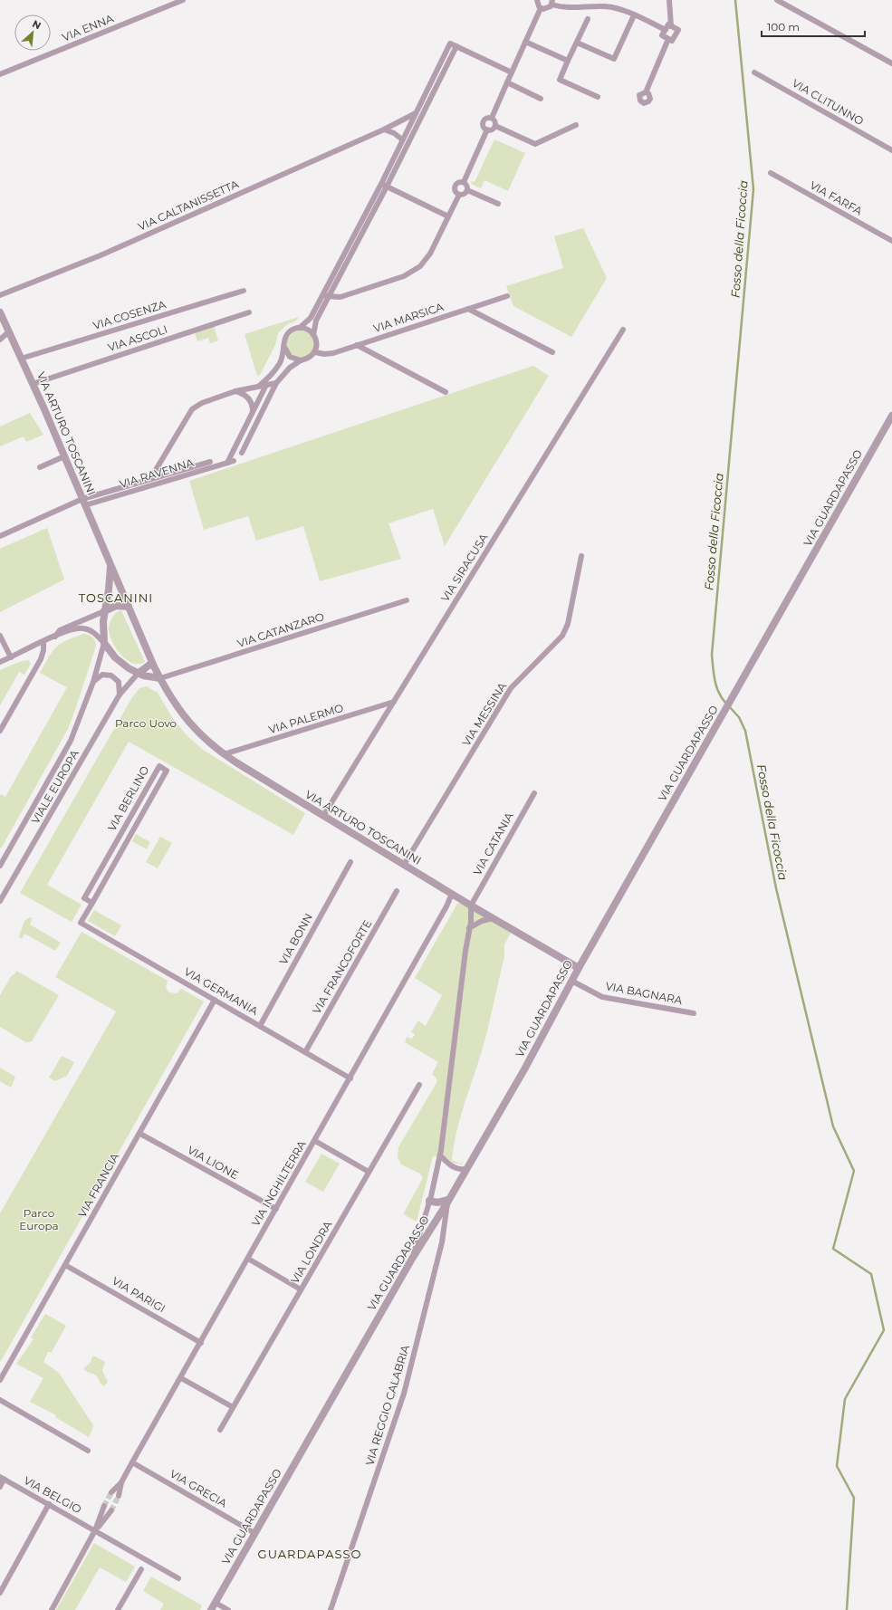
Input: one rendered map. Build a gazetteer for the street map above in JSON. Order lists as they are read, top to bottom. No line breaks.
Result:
{"streets":{"street":["VIA ENNA","VIA CLITUNNO","VIA FARFA","VIA CALTANISSETTA","VIA COSENZA","VIA MARSICA","VIA ASCOLI","VIA ARTURO TOSCANINI","VIA RAVENNA","VIA GUARDAPASSO","VIA SIRACUSA","VIA CATANZARO","VIA MESSINA","VIA PALERMO","VIALE EUROPA","VIA BERLINO","VIA CATANIA","VIA BONN","VIA FRANCOFORTE","VIA GERMANIA","VIA BAGNARA","VIA LIONE","VIA INGHILTERRA","VIA FRANCIA","VIA LONDRA","VIA PARIGI","VIA REGGIO CALABRIA","VIA GRECIA","VIA BELGIO"]},"crossings":[["VIA COSENZA","VIA ARTURO TOSCANINI"],["VIA ASCOLI","VIA ARTURO TOSCANINI"],["VIA ARTURO TOSCANINI","VIA RAVENNA"],["VIA ARTURO TOSCANINI","VIA GUARDAPASSO"],["VIA ARTURO TOSCANINI","VIA SIRACUSA"],["VIA ARTURO TOSCANINI","VIA CATANZARO"],["VIA ARTURO TOSCANINI","VIA MESSINA"],["VIA ARTURO TOSCANINI","VIA PALERMO"],["VIA ARTURO TOSCANINI","VIALE EUROPA"],["VIA ARTURO TOSCANINI","VIA CATANIA"],["VIA ARTURO TOSCANINI","VIA INGHILTERRA"],["VIA GUARDAPASSO","VIA BAGNARA"],["VIA GUARDAPASSO","VIA REGGIO CALABRIA"],["VIA GUARDAPASSO","VIA GRECIA"],["VIA SIRACUSA","VIA PALERMO"],["VIA BERLINO","VIA GERMANIA"],["VIA BONN","VIA GERMANIA"],["VIA FRANCOFORTE","VIA GERMANIA"],["VIA GERMANIA","VIA INGHILTERRA"],["VIA GERMANIA","VIA FRANCIA"],["VIA LIONE","VIA INGHILTERRA"],["VIA LIONE","VIA FRANCIA"],["VIA INGHILTERRA","VIA PARIGI"],["VIA INGHILTERRA","VIA GRECIA"],["VIA FRANCIA","VIA PARIGI"]],"districts":["TOSCANINI","GUARDAPASSO"],"water":["Fosso della Ficoccia"],"parks":["Parco Uovo","Parco Europa"],"scale_bar":"100 m","north":"top right"}
